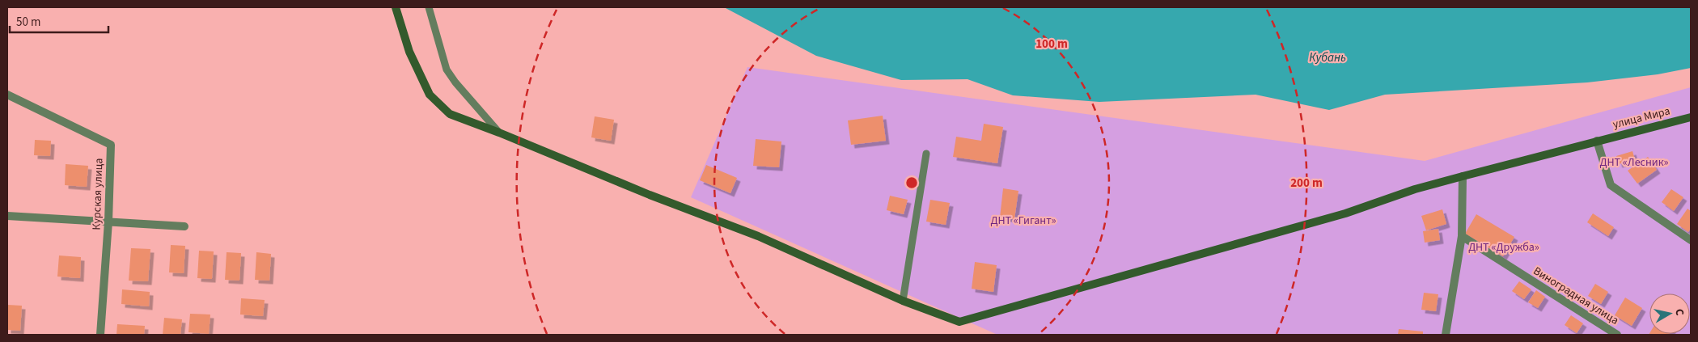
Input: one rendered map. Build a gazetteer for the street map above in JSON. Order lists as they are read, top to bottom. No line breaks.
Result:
{"streets":{"street":["улица Мира","Курская улица","Виноградная улица"]},"water":["Кубань"],"parks":["ДНТ «Лесник»","ДНТ «Гигант»","ДНТ «Дружба»"],"scale_bar":"50 m","north":"right","rings":["100 m","200 m"]}
